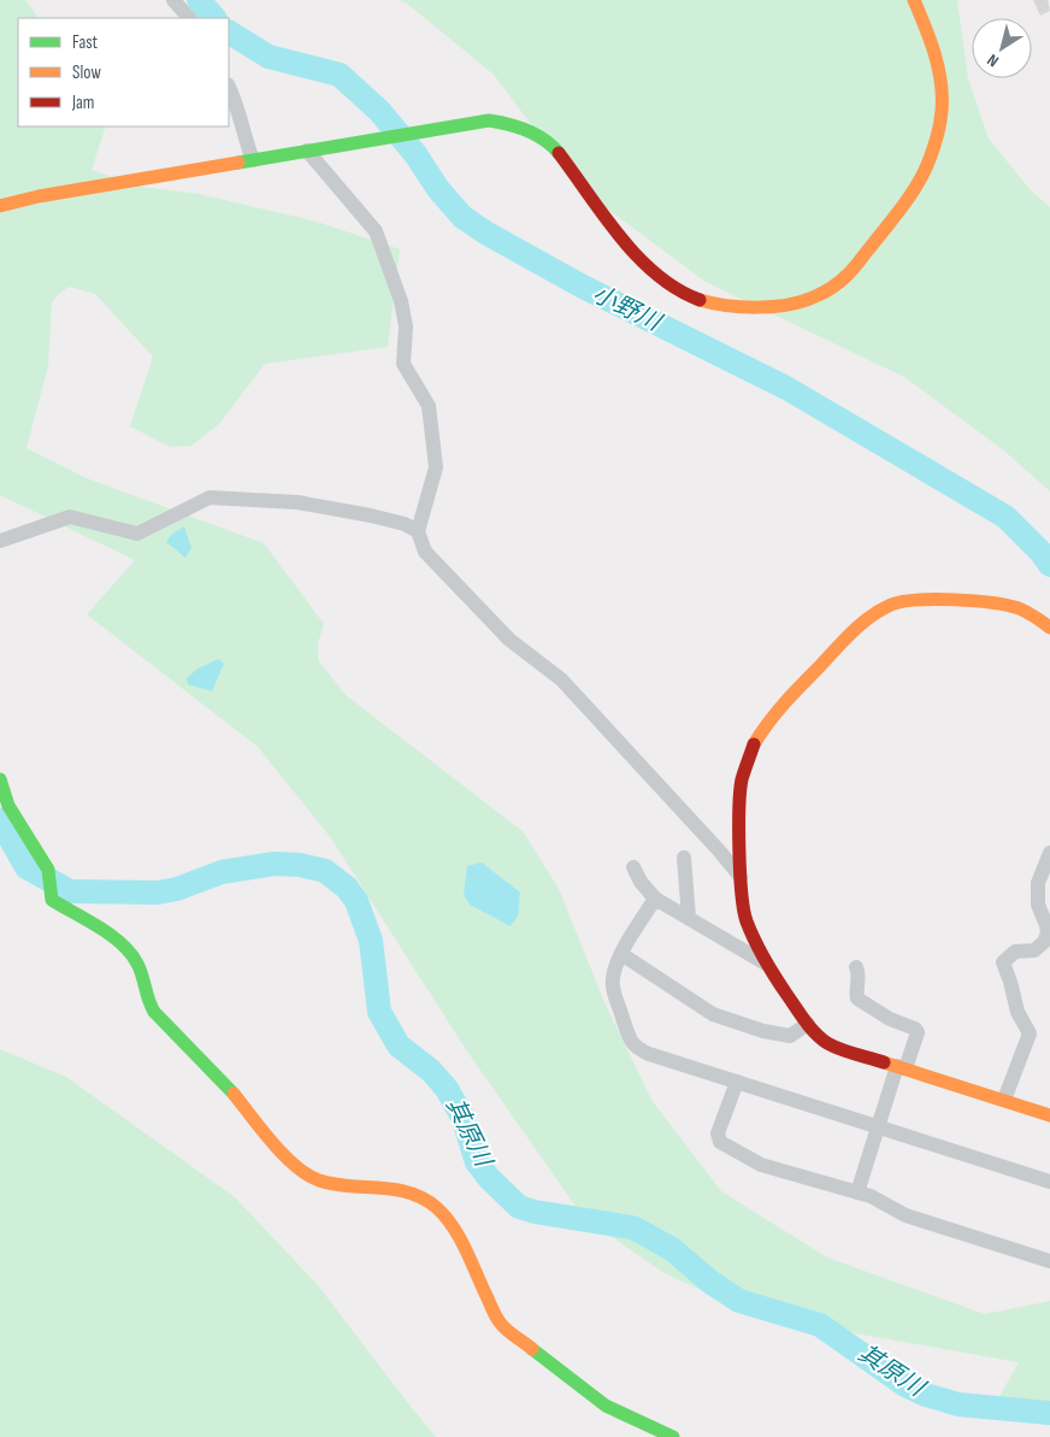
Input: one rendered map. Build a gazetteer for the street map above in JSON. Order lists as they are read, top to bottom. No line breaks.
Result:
{"water":["小野川","其原川"],"legend":["Fast","Slow","Jam"],"north":"bottom left"}
